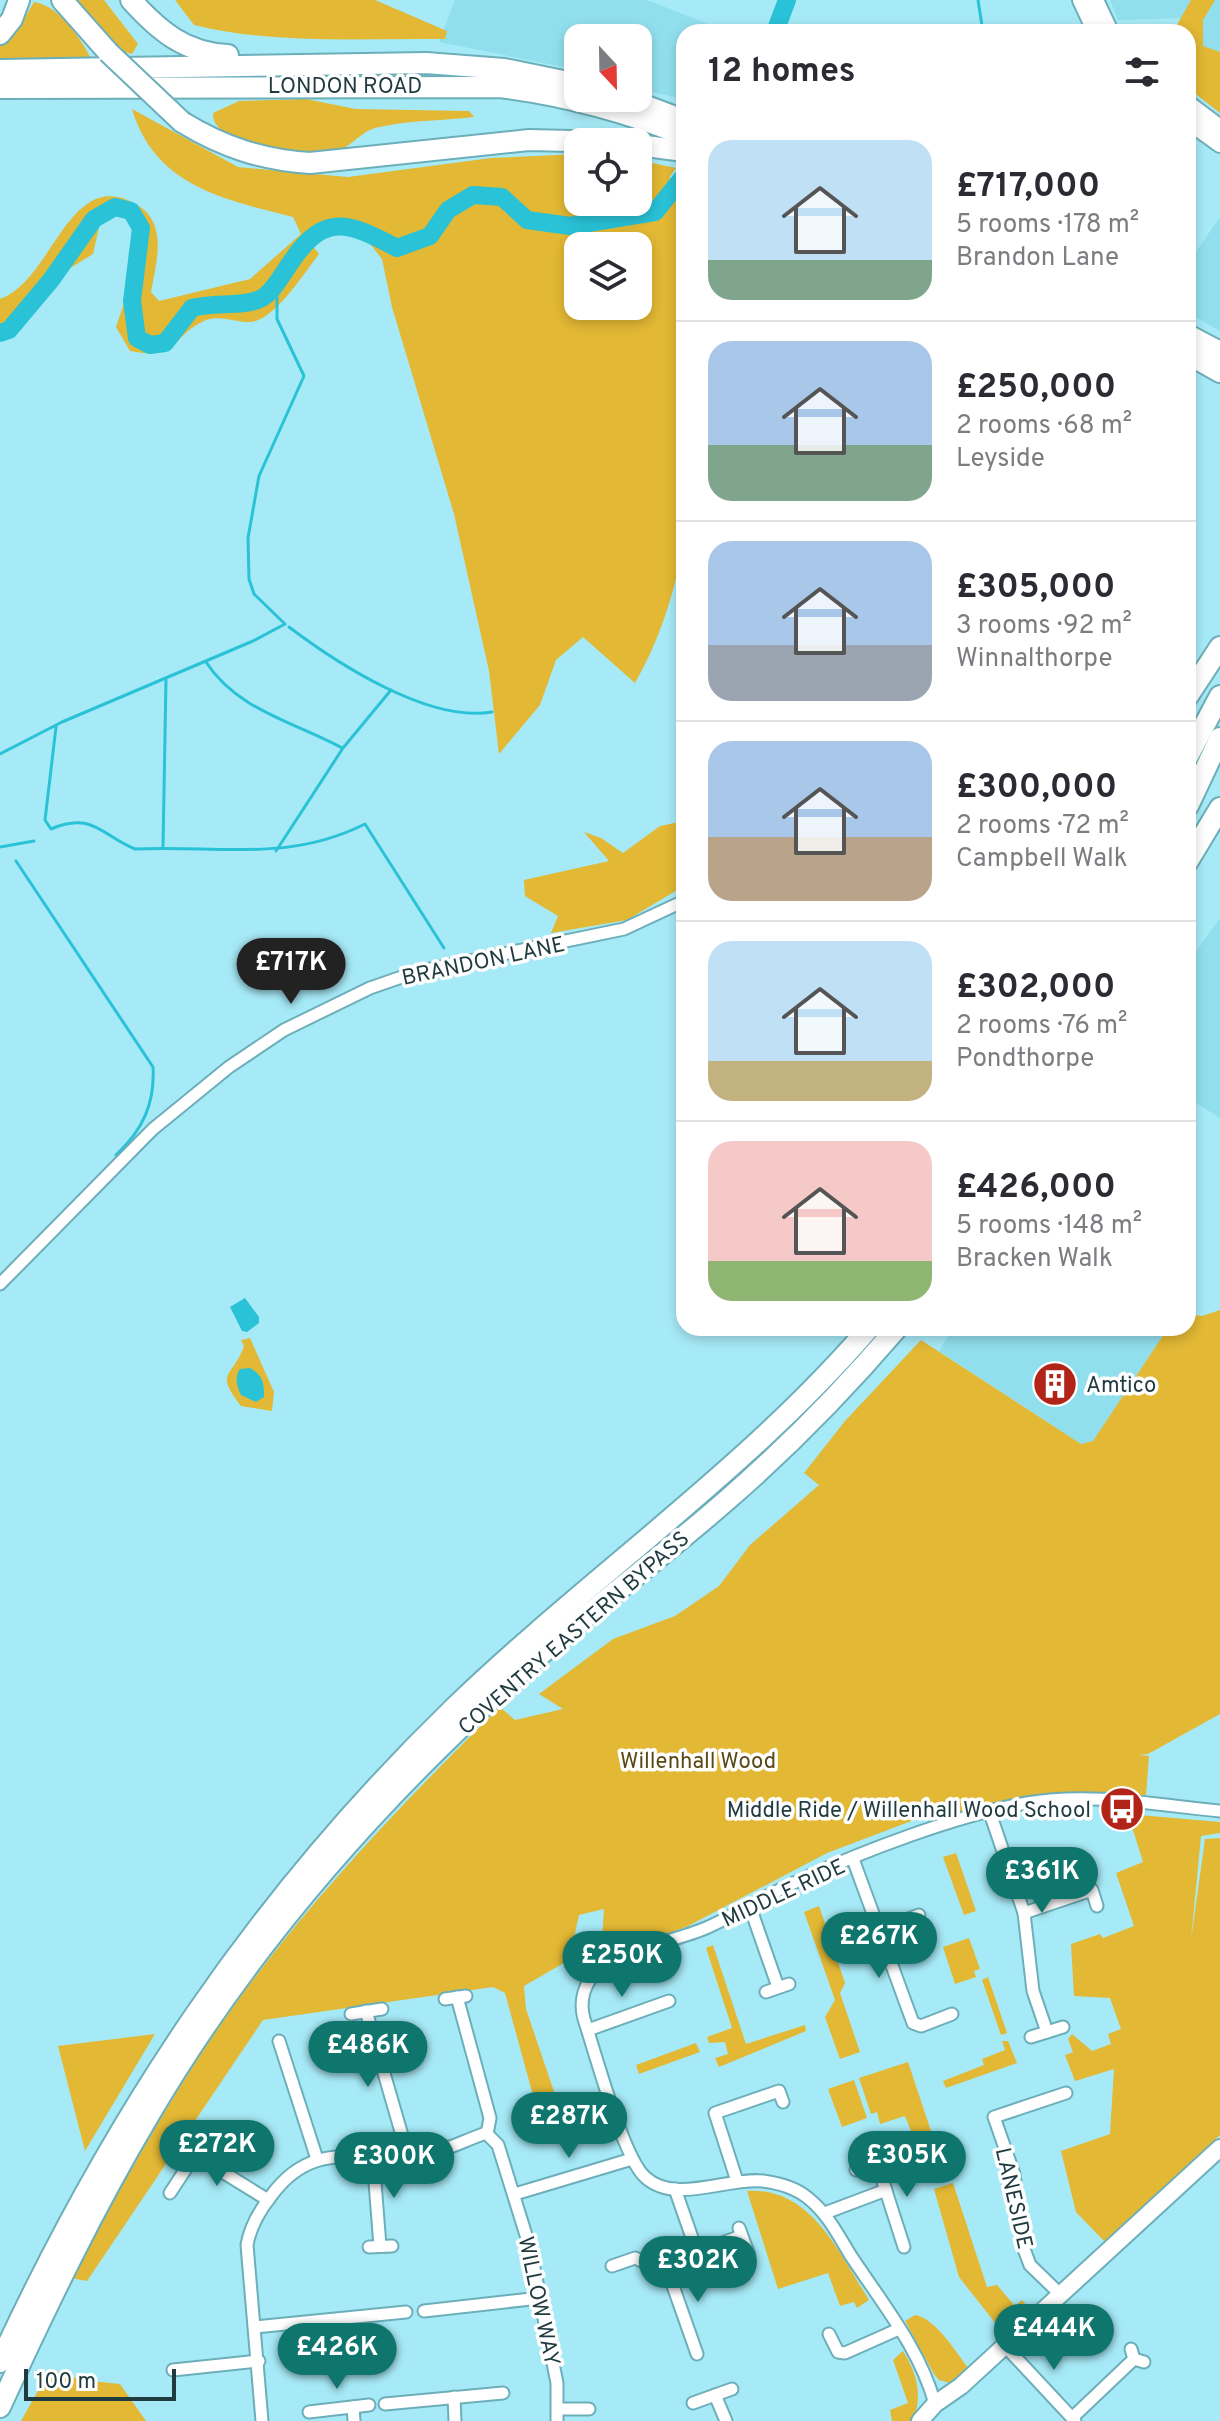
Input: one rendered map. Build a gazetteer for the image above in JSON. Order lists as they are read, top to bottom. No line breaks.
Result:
{"streets":{"highway":["LONDON ROAD","COVENTRY EASTERN BYPASS"],"street":["BRANDON LANE","MIDDLE RIDE","LANESIDE","WILLOW WAY"]},"parks":["Willenhall Wood"],"places":{"building":["Amtico"],"bus stop":["Middle Ride / Willenhall Wood School"]},"scale_bar":"100 m","north":"bottom","page":{"heading":"12 homes","list":[{"name":"£717,000","note":"5 rooms · 178 m² · Brandon Lane"},{"name":"£250,000","note":"2 rooms · 68 m² · Leyside"},{"name":"£305,000","note":"3 rooms · 92 m² · Winnalthorpe"},{"name":"£300,000","note":"2 rooms · 72 m² · Campbell Walk"},{"name":"£302,000","note":"2 rooms · 76 m² · Pondthorpe"},{"name":"£426,000","note":"5 rooms · 148 m² · Bracken Walk"}],"price":["£717K","£361K","£267K","£250K","£486K","£287K","£272K","£305K","£300K","£302K","£444K","£426K"],"scale":"100 m"}}
